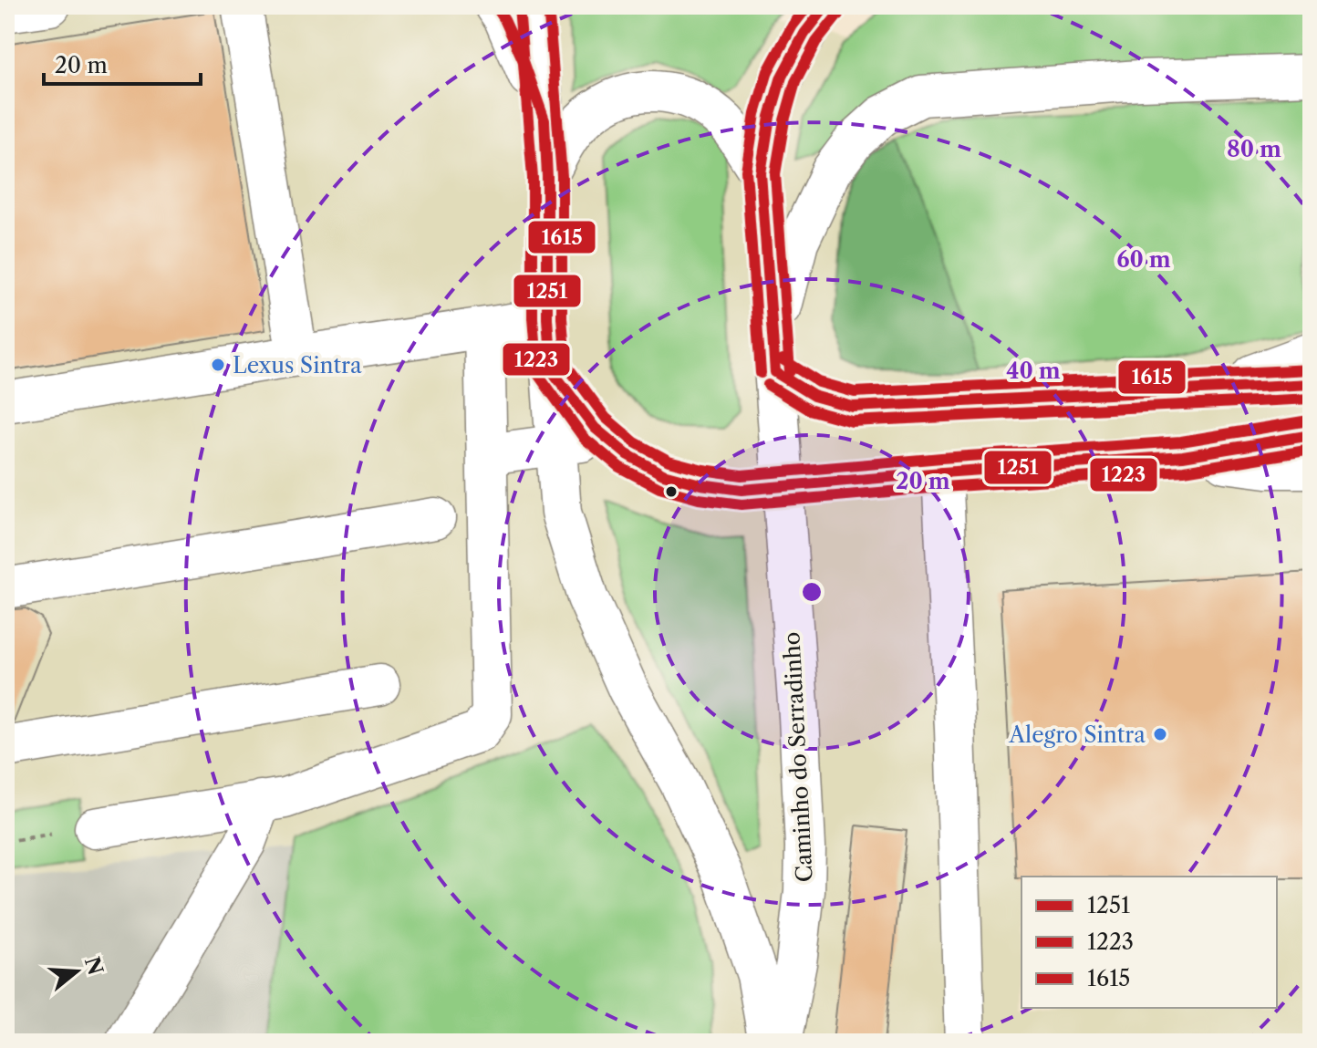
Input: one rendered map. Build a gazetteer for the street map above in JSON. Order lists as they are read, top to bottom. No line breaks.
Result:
{"streets":{"street":["Caminho do Serradinho"]},"places":["Lexus Sintra","Alegro Sintra"],"lines":["transit line 1251","transit line 1615","transit line 1223"],"legend":["1251","1223","1615"],"scale_bar":"20 m","north":"right","rings":["80 m","60 m","40 m","20 m"]}
